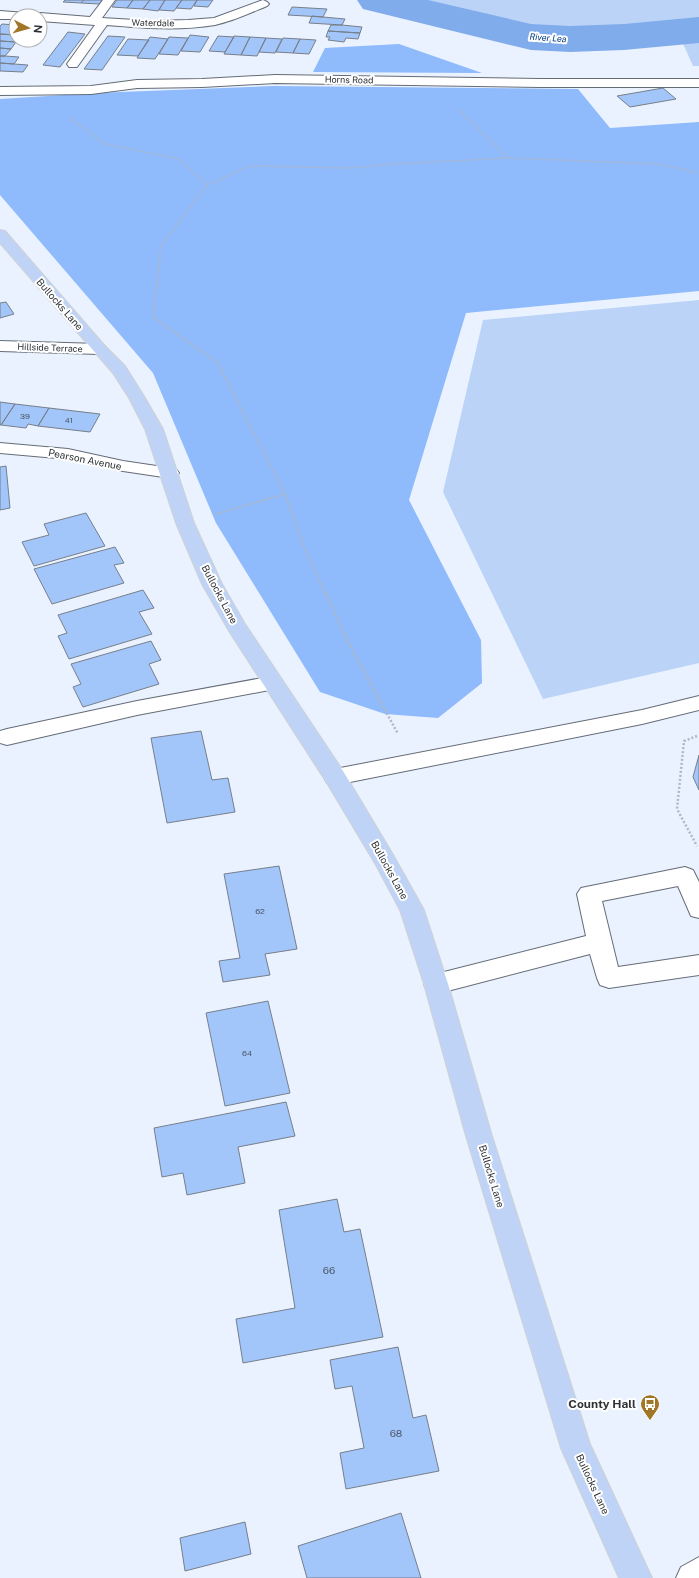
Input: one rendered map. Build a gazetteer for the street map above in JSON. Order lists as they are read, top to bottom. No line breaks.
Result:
{"streets":{"main road":["Bullocks Lane"],"street":["Waterdale","Horns Road","Hillside Terrace","Pearson Avenue"]},"crossings":[["Bullocks Lane","Hillside Terrace"],["Bullocks Lane","Pearson Avenue"]],"water":["River Lea"],"places":{"bus stop":["County Hall"]},"house_numbers":["39","41","62","64","66","68"],"north":"right"}
